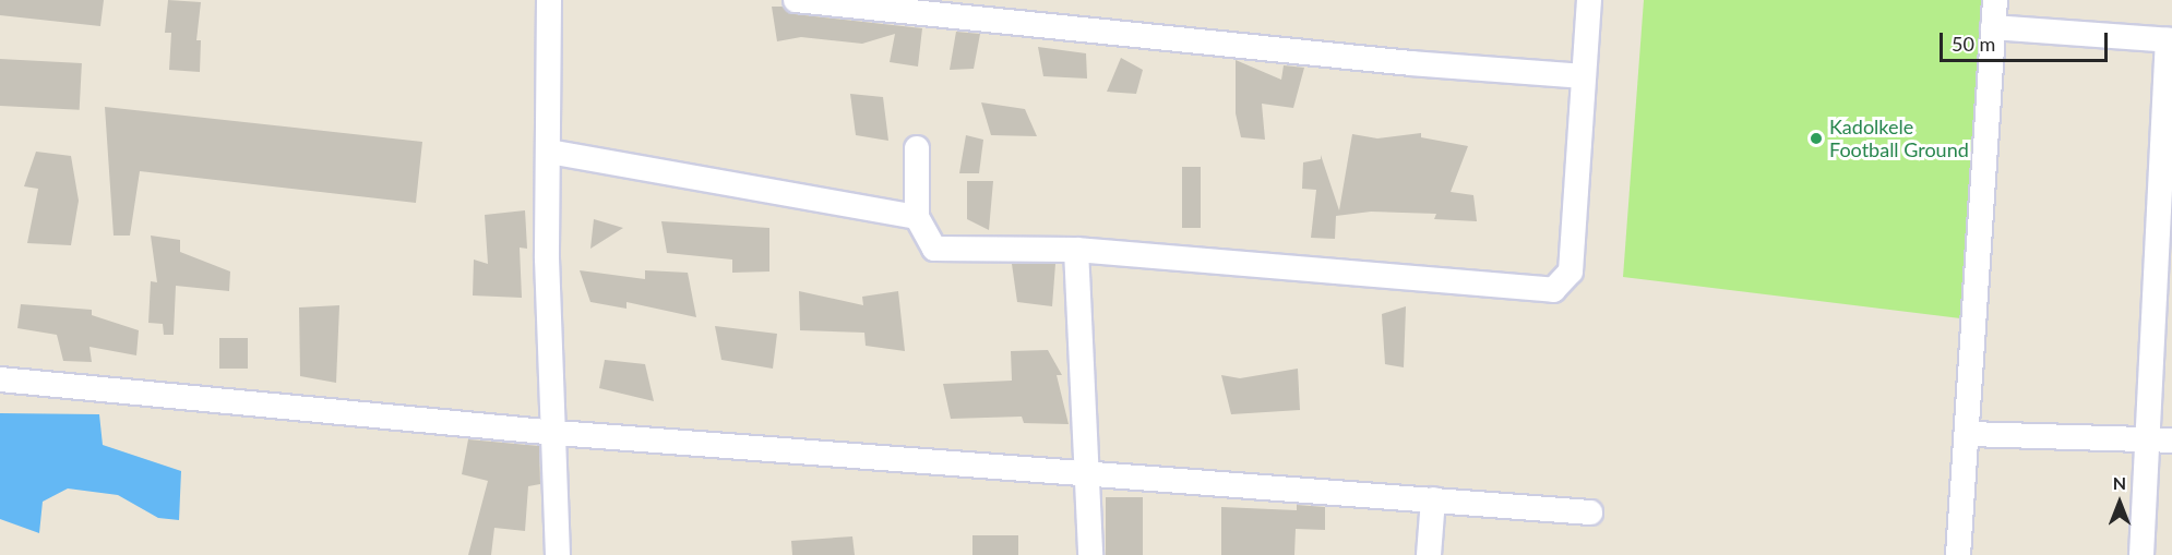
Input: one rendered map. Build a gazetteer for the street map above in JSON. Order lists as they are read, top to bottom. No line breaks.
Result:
{"places":["Kadolkele Football Ground"],"scale_bar":"50 m","north":"top"}
